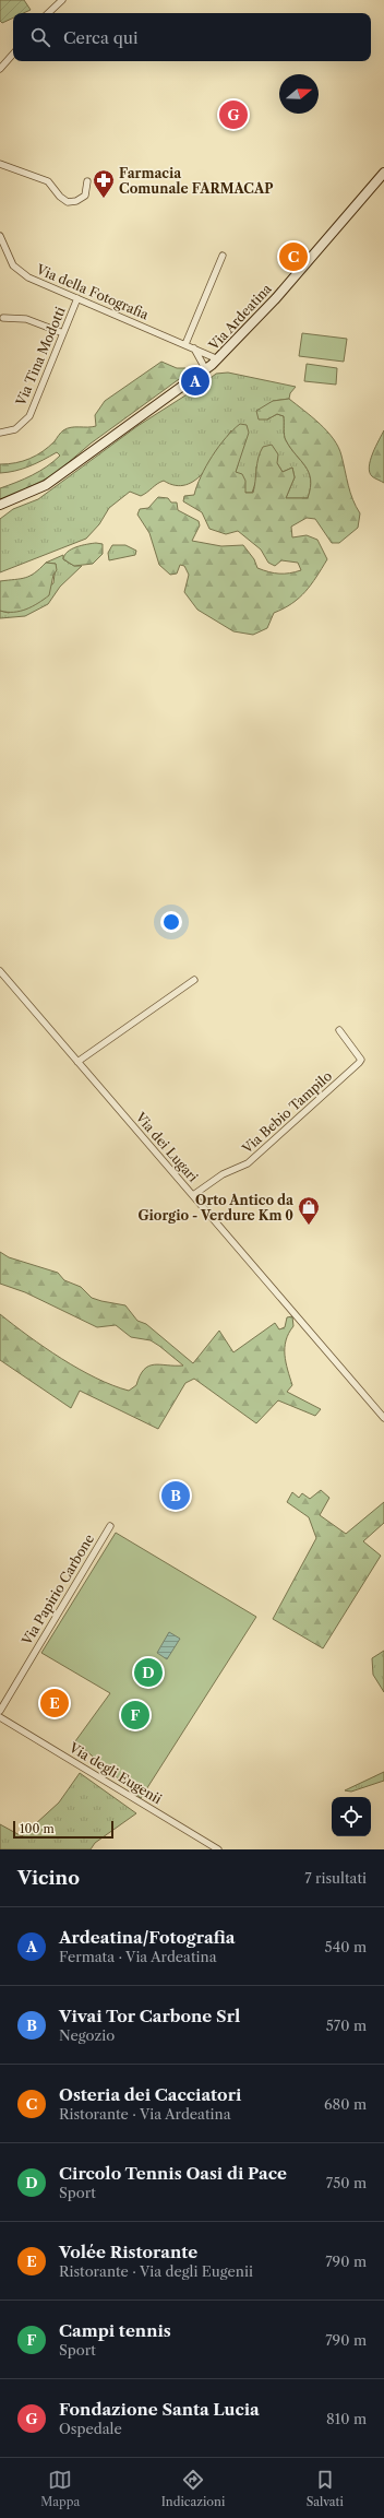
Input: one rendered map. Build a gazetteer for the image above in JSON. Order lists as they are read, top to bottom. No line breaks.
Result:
{"streets":{"main road":["Via Ardeatina"],"street":["Via della Fotografia","Via Tina Modotti","Via Bebio Tampilo","Via dei Lugari","Via Papirio Carbone","Via degli Eugenii"]},"crossings":[["Via della Fotografia","Via Ardeatina"],["Via della Fotografia","Via Tina Modotti"],["Via Bebio Tampilo","Via dei Lugari"]],"places":{"pharmacy":["Farmacia Comunale FARMACAP"],"shop":["Orto Antico da Giorgio - Verdure Km 0"]},"scale_bar":"100 m","north":"right","page":{"search":"Cerca qui","pins":["G","C","A","B","D","E","F"],"scale":"100 m","heading":["Vicino","7 risultati"],"list":[{"mark":"A","name":"Ardeatina/Fotografia","note":"Fermata · Via Ardeatina","value":"540 m"},{"mark":"B","name":"Vivai Tor Carbone Srl","note":"Negozio","value":"570 m"},{"mark":"C","name":"Osteria dei Cacciatori","note":"Ristorante · Via Ardeatina","value":"680 m"},{"mark":"D","name":"Circolo Tennis Oasi di Pace","note":"Sport","value":"750 m"},{"mark":"E","name":"Volée Ristorante","note":"Ristorante · Via degli Eugenii","value":"790 m"},{"mark":"F","name":"Campi tennis","note":"Sport","value":"790 m"},{"mark":"G","name":"Fondazione Santa Lucia","note":"Ospedale","value":"810 m"}],"nav":["Mappa","Indicazioni","Salvati"]}}
